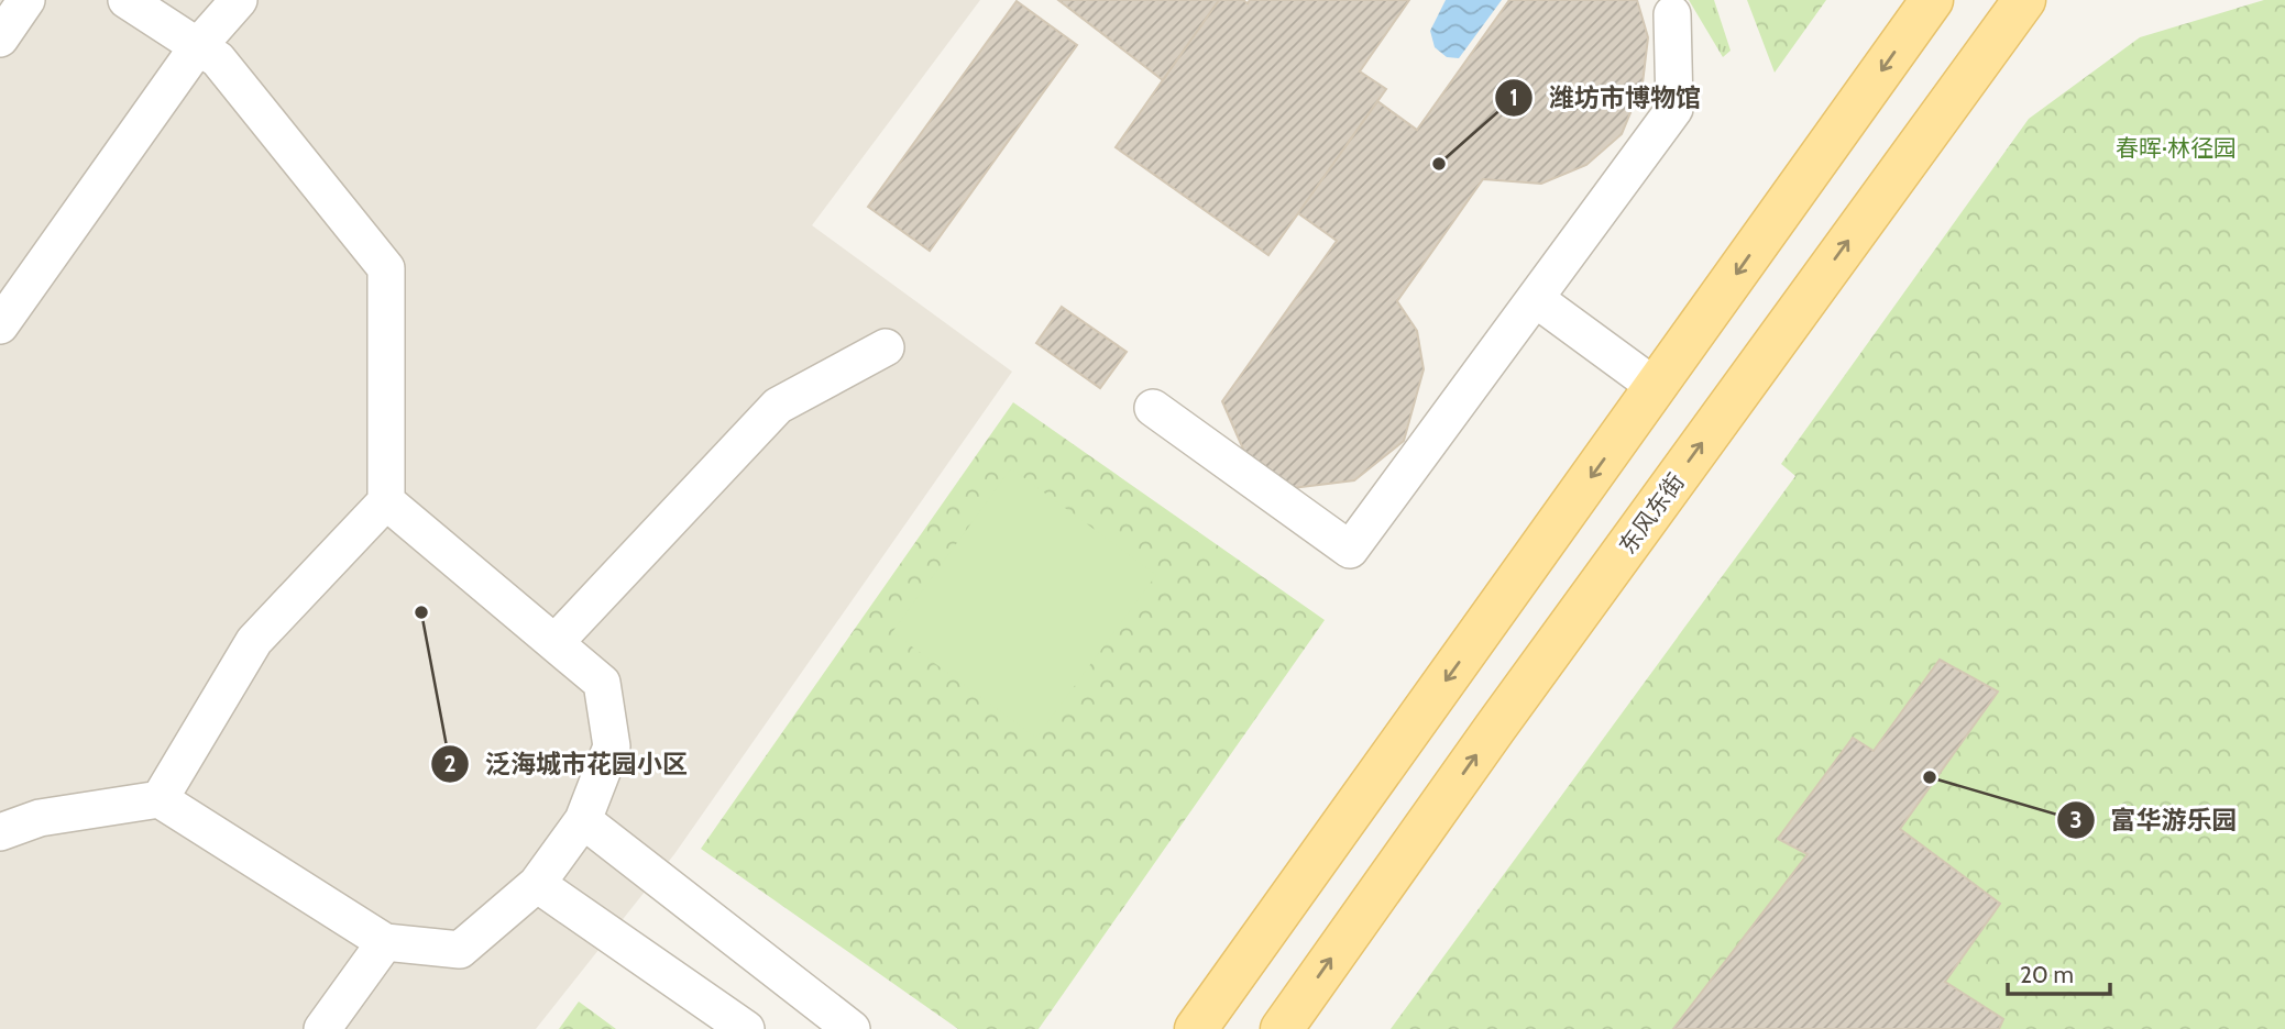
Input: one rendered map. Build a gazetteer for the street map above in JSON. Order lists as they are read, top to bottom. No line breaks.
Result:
{"streets":{"main road":["东风东街"]},"parks":["春晖·林径园"],"places":["潍坊市博物馆","泛海城市花园小区","富华游乐园"],"scale_bar":"20 m"}
